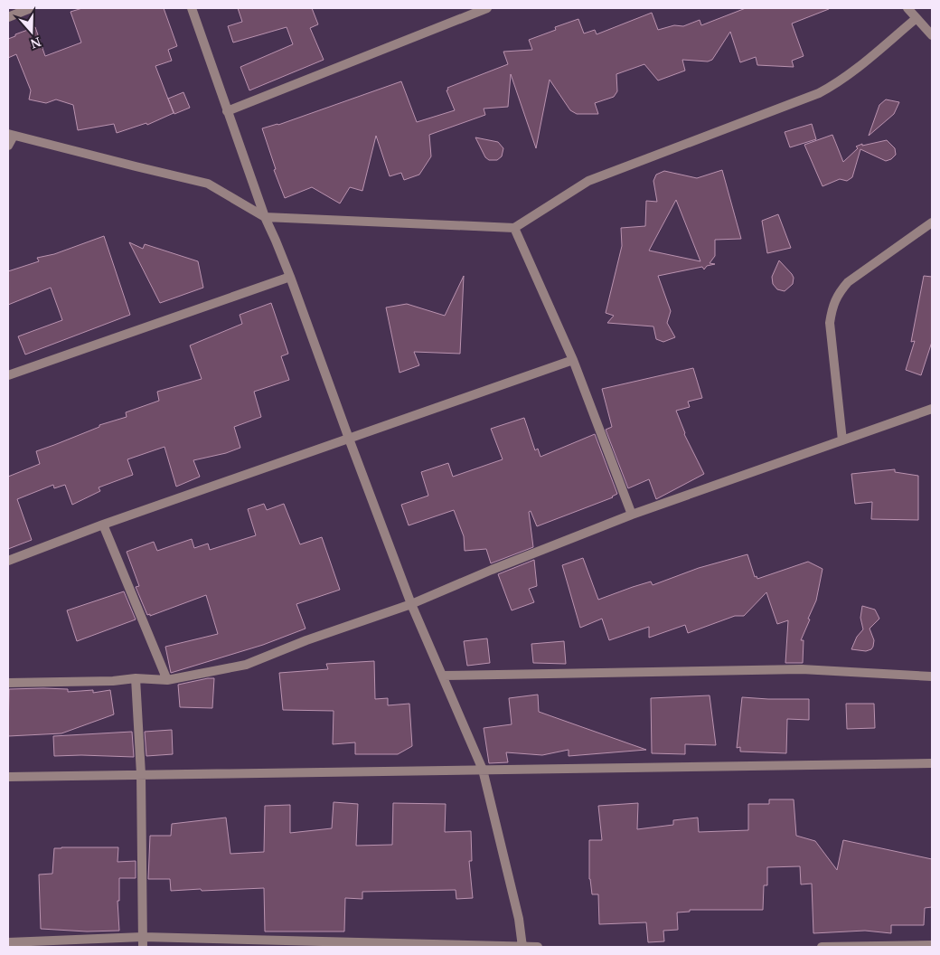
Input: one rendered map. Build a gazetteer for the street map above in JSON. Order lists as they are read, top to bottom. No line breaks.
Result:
{"north":"bottom"}
